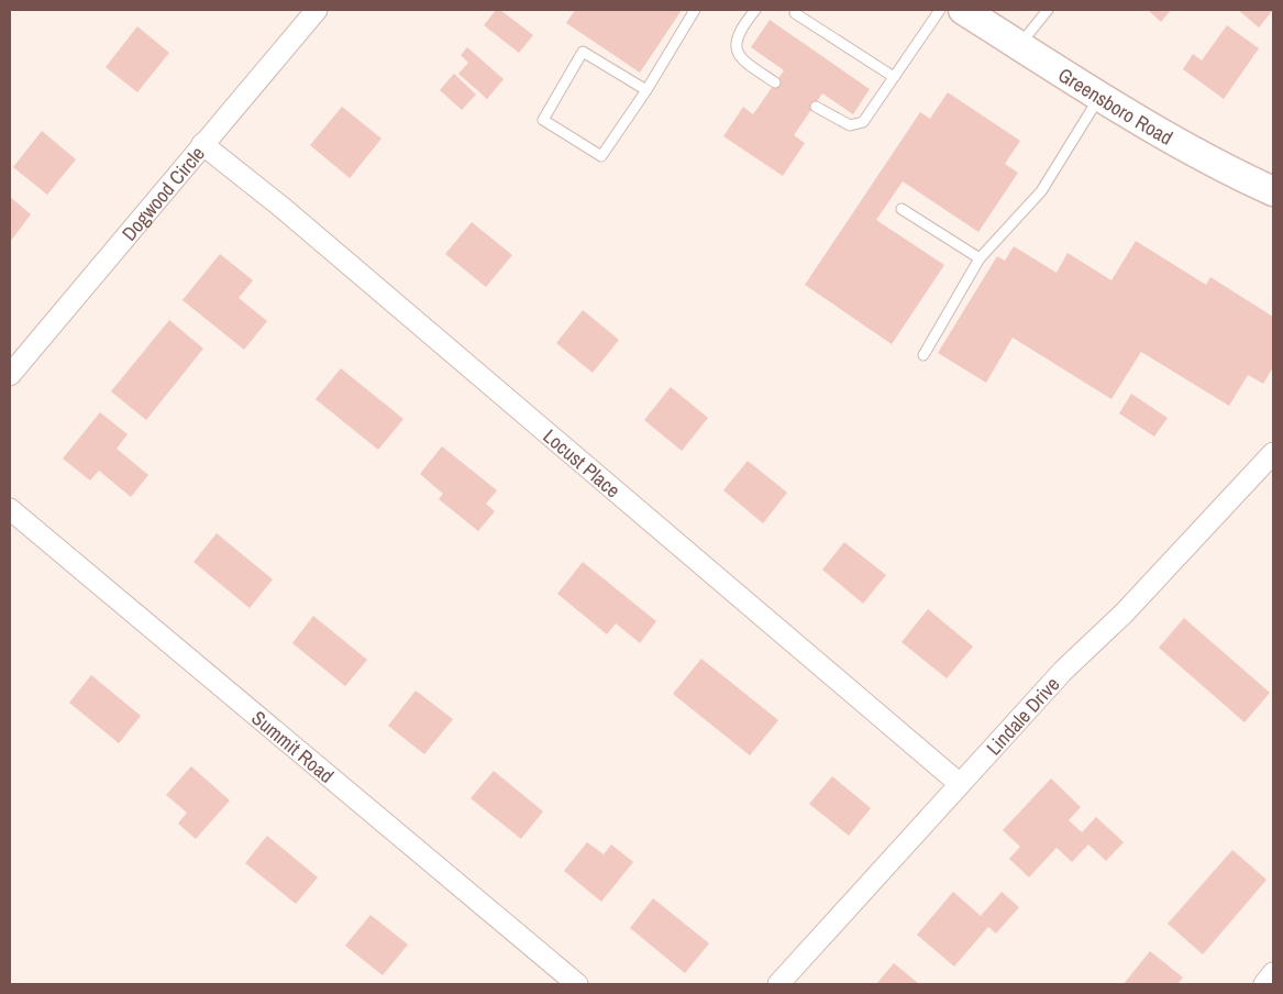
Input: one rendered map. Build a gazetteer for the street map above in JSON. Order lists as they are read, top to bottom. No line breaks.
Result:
{"streets":{"main road":["Greensboro Road"],"street":["Dogwood Circle","Locust Place","Lindale Drive","Summit Road"]},"crossings":[["Dogwood Circle","Locust Place"],["Locust Place","Lindale Drive"]]}
